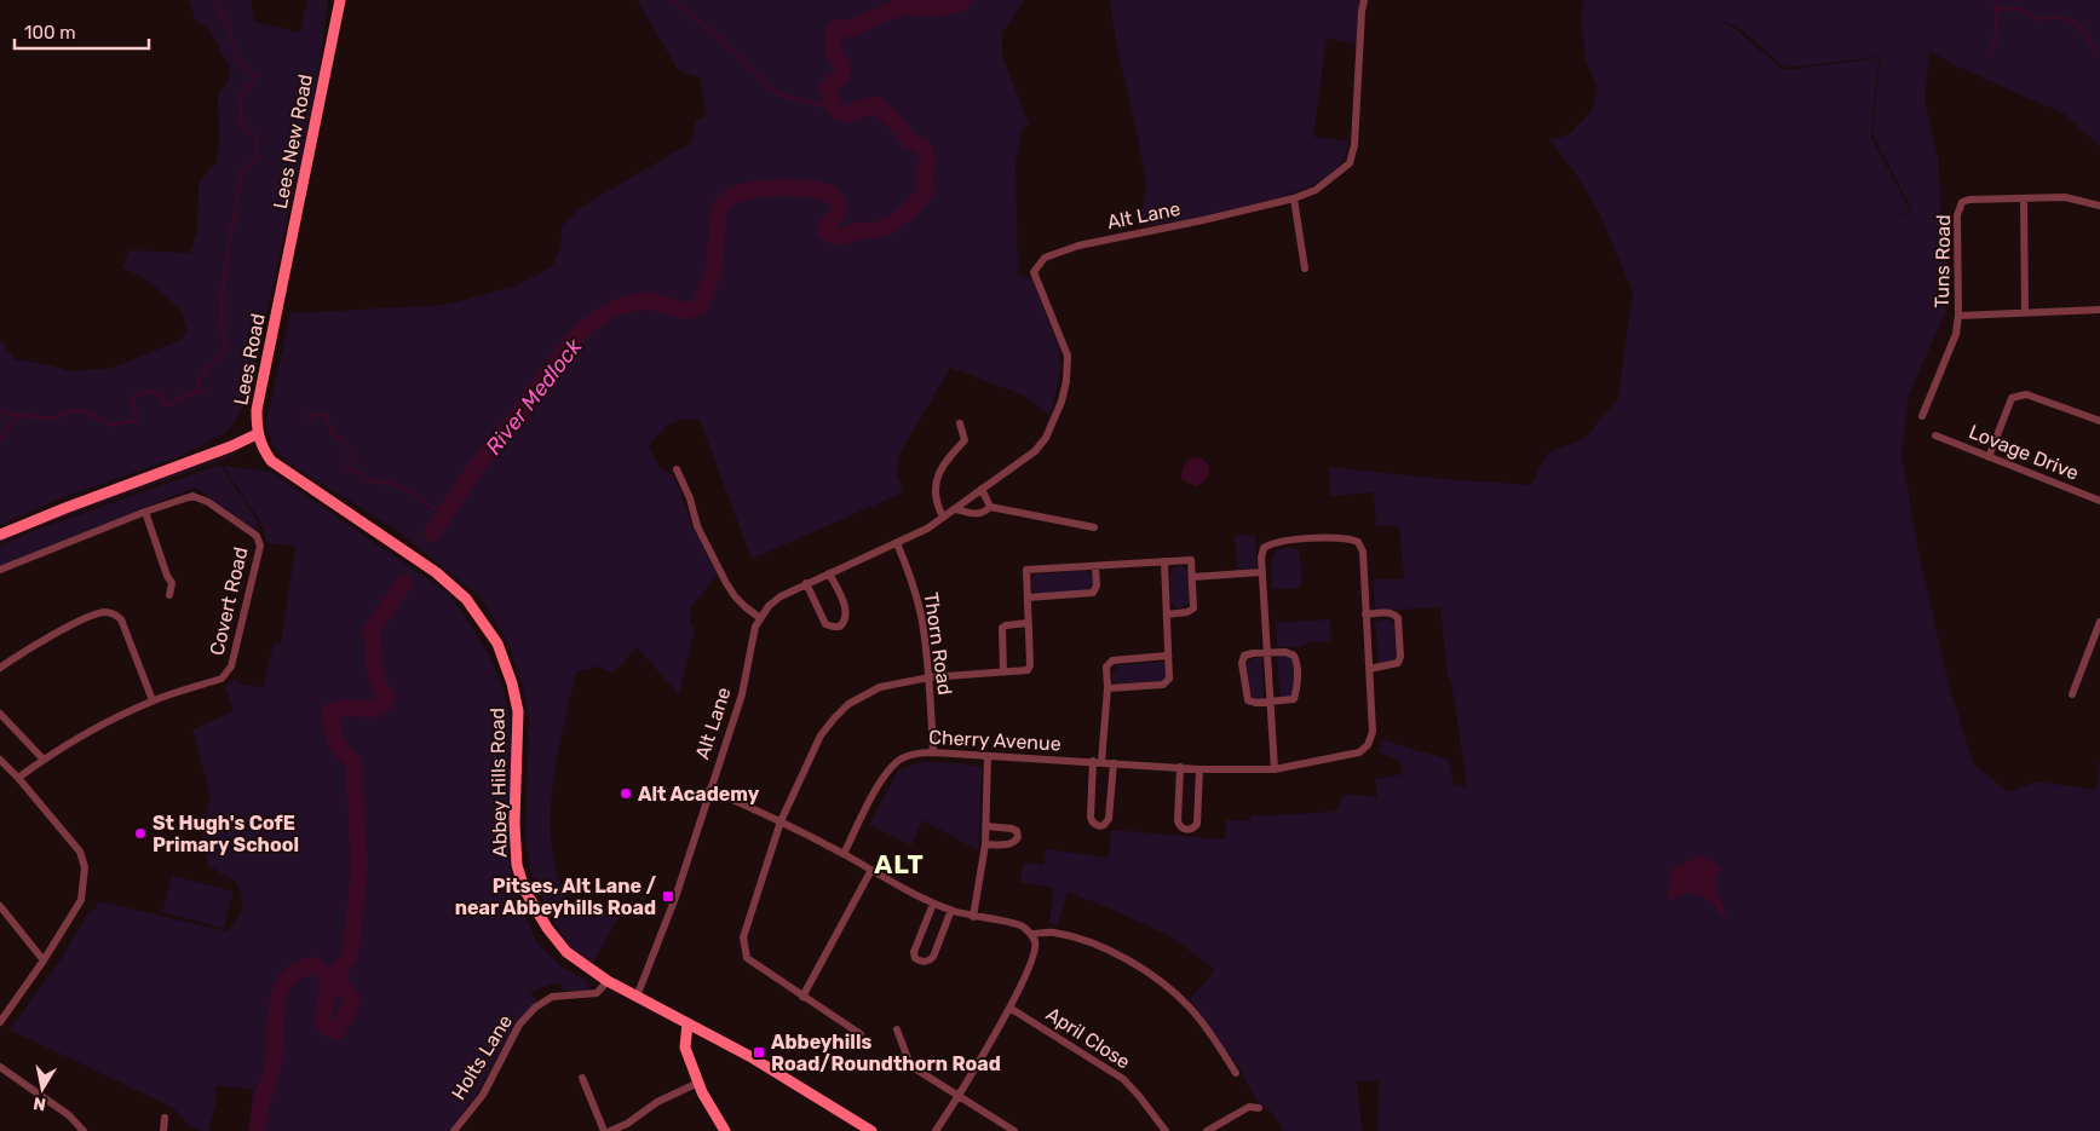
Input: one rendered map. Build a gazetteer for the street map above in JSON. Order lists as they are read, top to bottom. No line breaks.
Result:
{"streets":{"main road":["Lees New Road","Lees Road","Abbey Hills Road"],"street":["Alt Lane","Tuns Road","Lovage Drive","Covert Road","Thorn Road","Cherry Avenue","April Close","Holts Lane"]},"crossings":[["Lees New Road","Lees Road"],["Alt Lane","Thorn Road"],["Alt Lane","Abbey Hills Road"],["Lees Road","Abbey Hills Road"],["Thorn Road","Cherry Avenue"],["Abbey Hills Road","Holts Lane"]],"districts":["ALT"],"water":["River Medlock"],"places":{"other":["Alt Academy","St Hugh's CofE Primary School"],"transit":["Pitses, Alt Lane / near Abbeyhills Road","Abbeyhills Road/Roundthorn Road"]},"scale_bar":"100 m","north":"bottom"}
